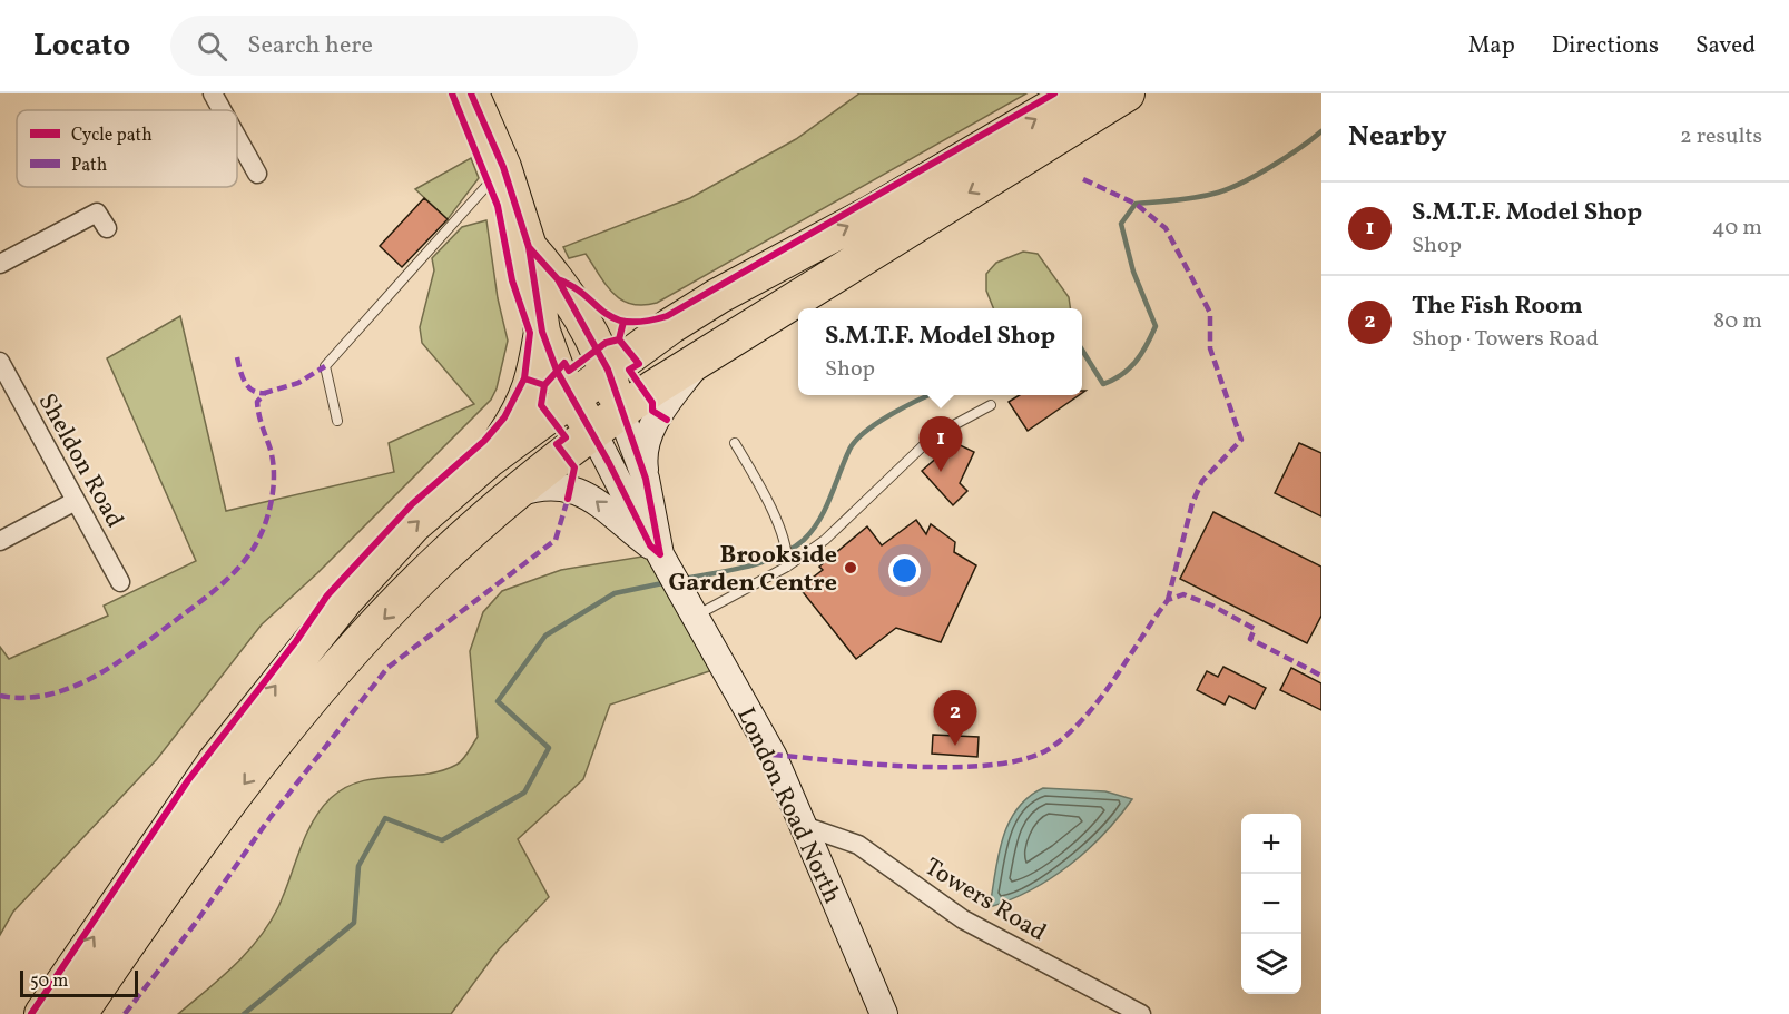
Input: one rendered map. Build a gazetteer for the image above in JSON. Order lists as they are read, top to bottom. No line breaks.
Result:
{"streets":{"main road":["London Road North"],"street":["Sheldon Road","Towers Road"]},"crossings":[["London Road North","Towers Road"]],"places":["Brookside Garden Centre"],"legend":["Cycle path","Path"],"scale_bar":"50 m","page":{"header":"Locato","search":"Search here","nav":["Map","Directions","Saved"],"heading":["Nearby","2 results"],"list":[{"mark":"1","name":"S.M.T.F. Model Shop","note":"Shop","value":"40 m"},{"mark":"2","name":"The Fish Room","note":"Shop · Towers Road","value":"80 m"}],"popup":["S.M.T.F. Model Shop","Shop"],"pins":["1","2"],"map_buttons":["+","−"],"scale":"50 m"}}
